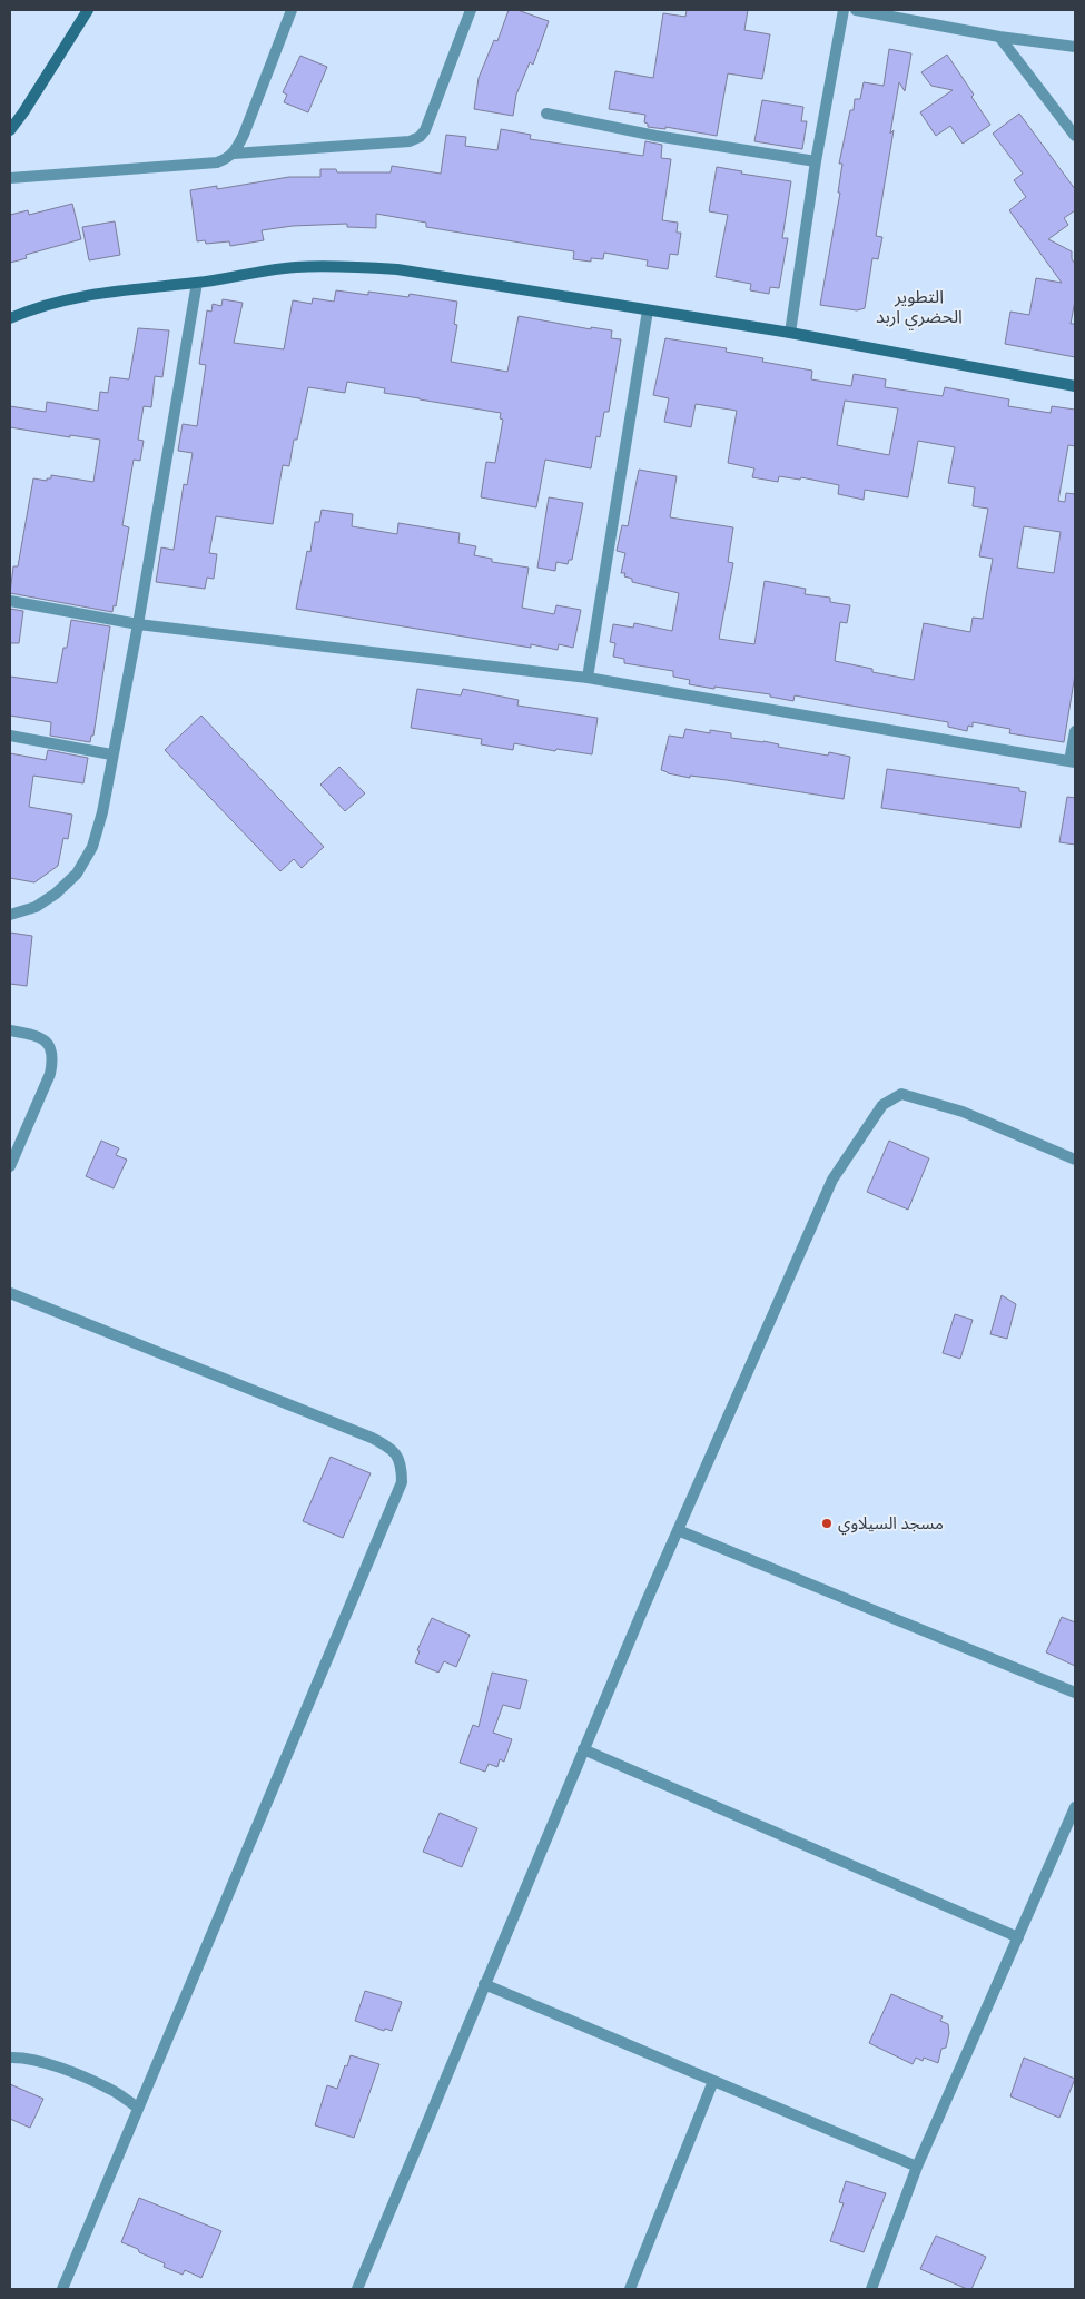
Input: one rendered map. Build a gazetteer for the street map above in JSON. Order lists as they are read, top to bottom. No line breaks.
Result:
{"districts":["التطوير الحضري اربد"],"places":["مسجد السيلاوي"]}
